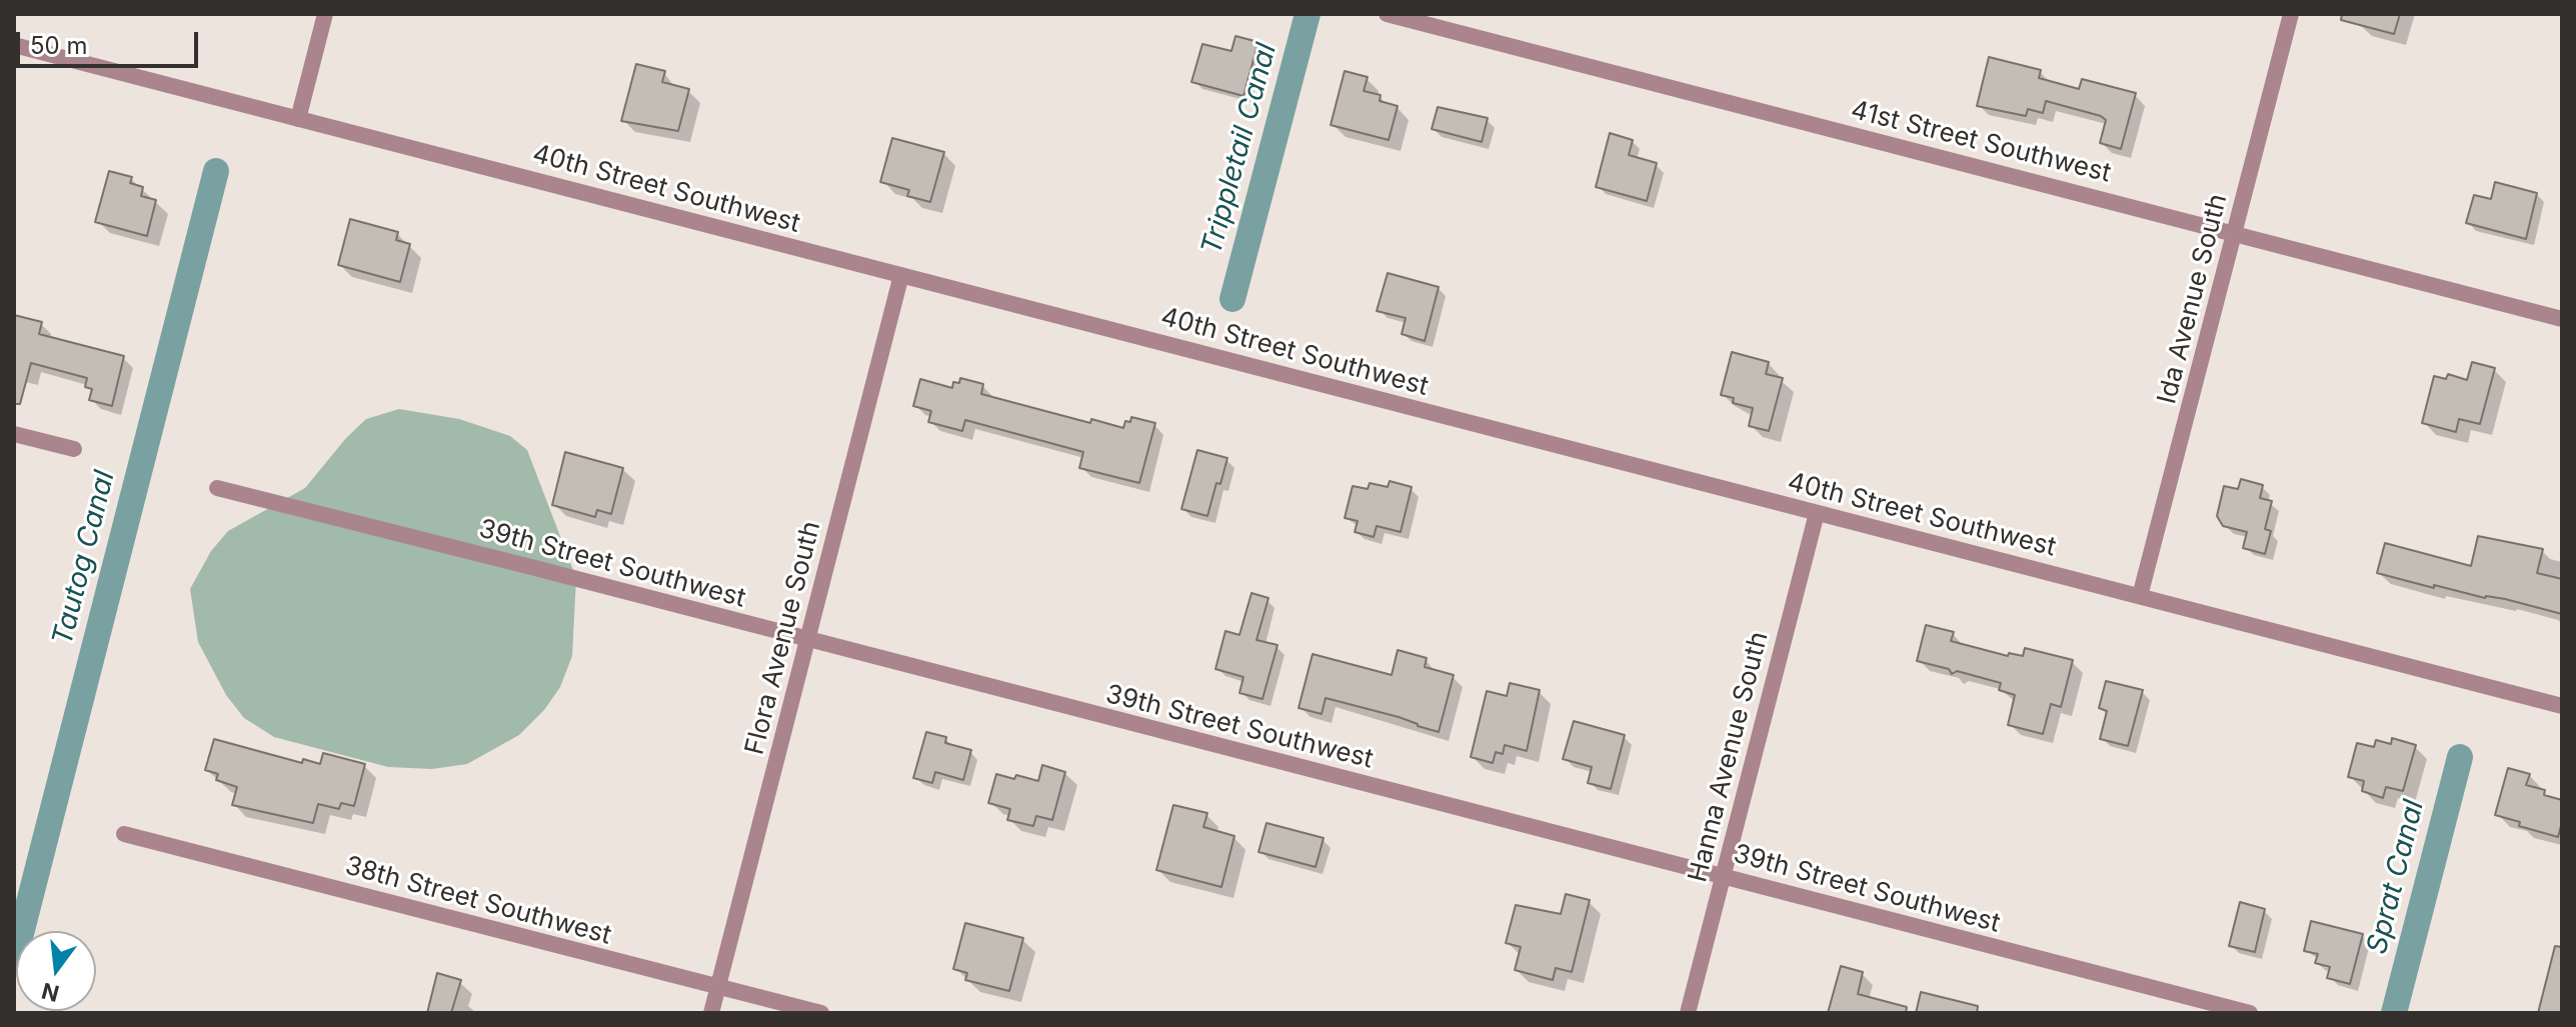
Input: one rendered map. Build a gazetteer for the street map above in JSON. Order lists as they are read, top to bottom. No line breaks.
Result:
{"streets":{"street":["41st Street Southwest","40th Street Southwest","Ida Avenue South","39th Street Southwest","Flora Avenue South","Hanna Avenue South","38th Street Southwest"]},"crossings":[["41st Street Southwest","Ida Avenue South"],["40th Street Southwest","Ida Avenue South"],["40th Street Southwest","Flora Avenue South"],["40th Street Southwest","Hanna Avenue South"],["39th Street Southwest","Flora Avenue South"],["39th Street Southwest","Hanna Avenue South"],["Flora Avenue South","38th Street Southwest"]],"water":["Trippletail Canal","Tautog Canal","Sprat Canal"],"scale_bar":"50 m","north":"bottom"}
